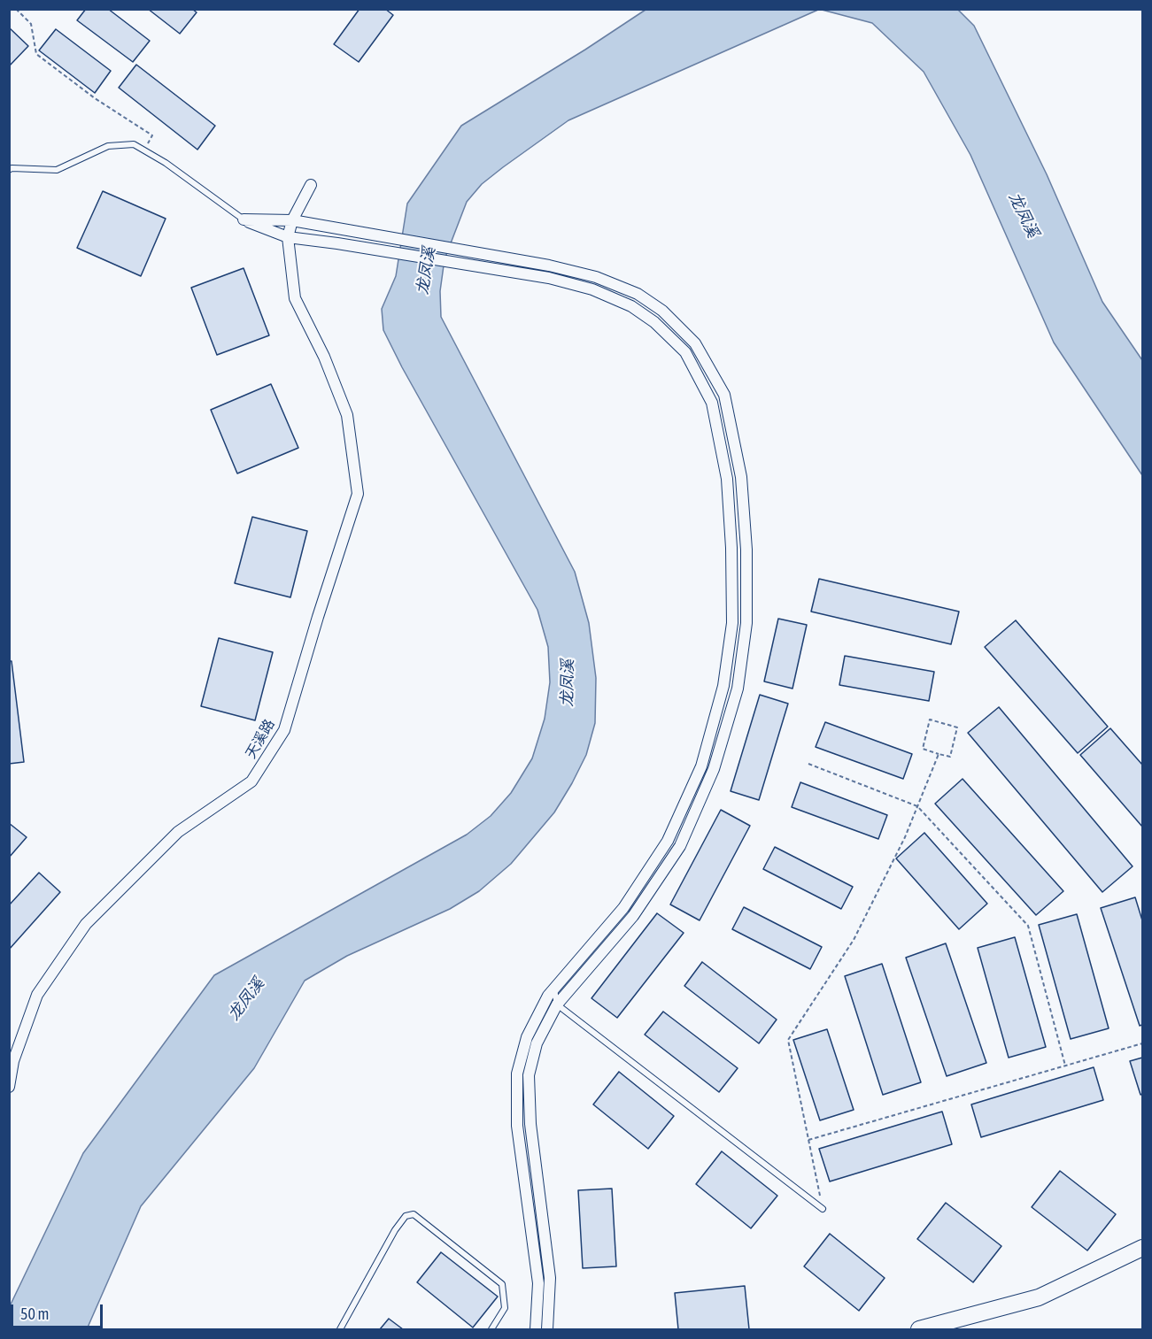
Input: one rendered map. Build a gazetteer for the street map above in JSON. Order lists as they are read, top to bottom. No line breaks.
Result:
{"streets":{"street":["天溪路"]},"water":["龙凤溪"],"scale_bar":"50 m"}
